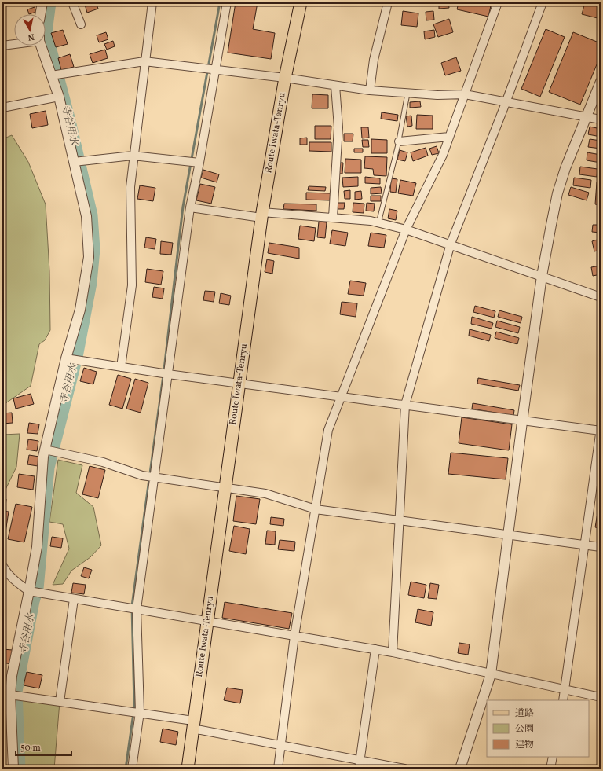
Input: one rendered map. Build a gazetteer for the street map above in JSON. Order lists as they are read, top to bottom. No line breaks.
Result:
{"streets":{"main road":["Route Iwata-Tenryu"]},"water":["寺谷用水"],"legend":["道路","公園","建物"],"scale_bar":"50 m","north":"bottom"}
